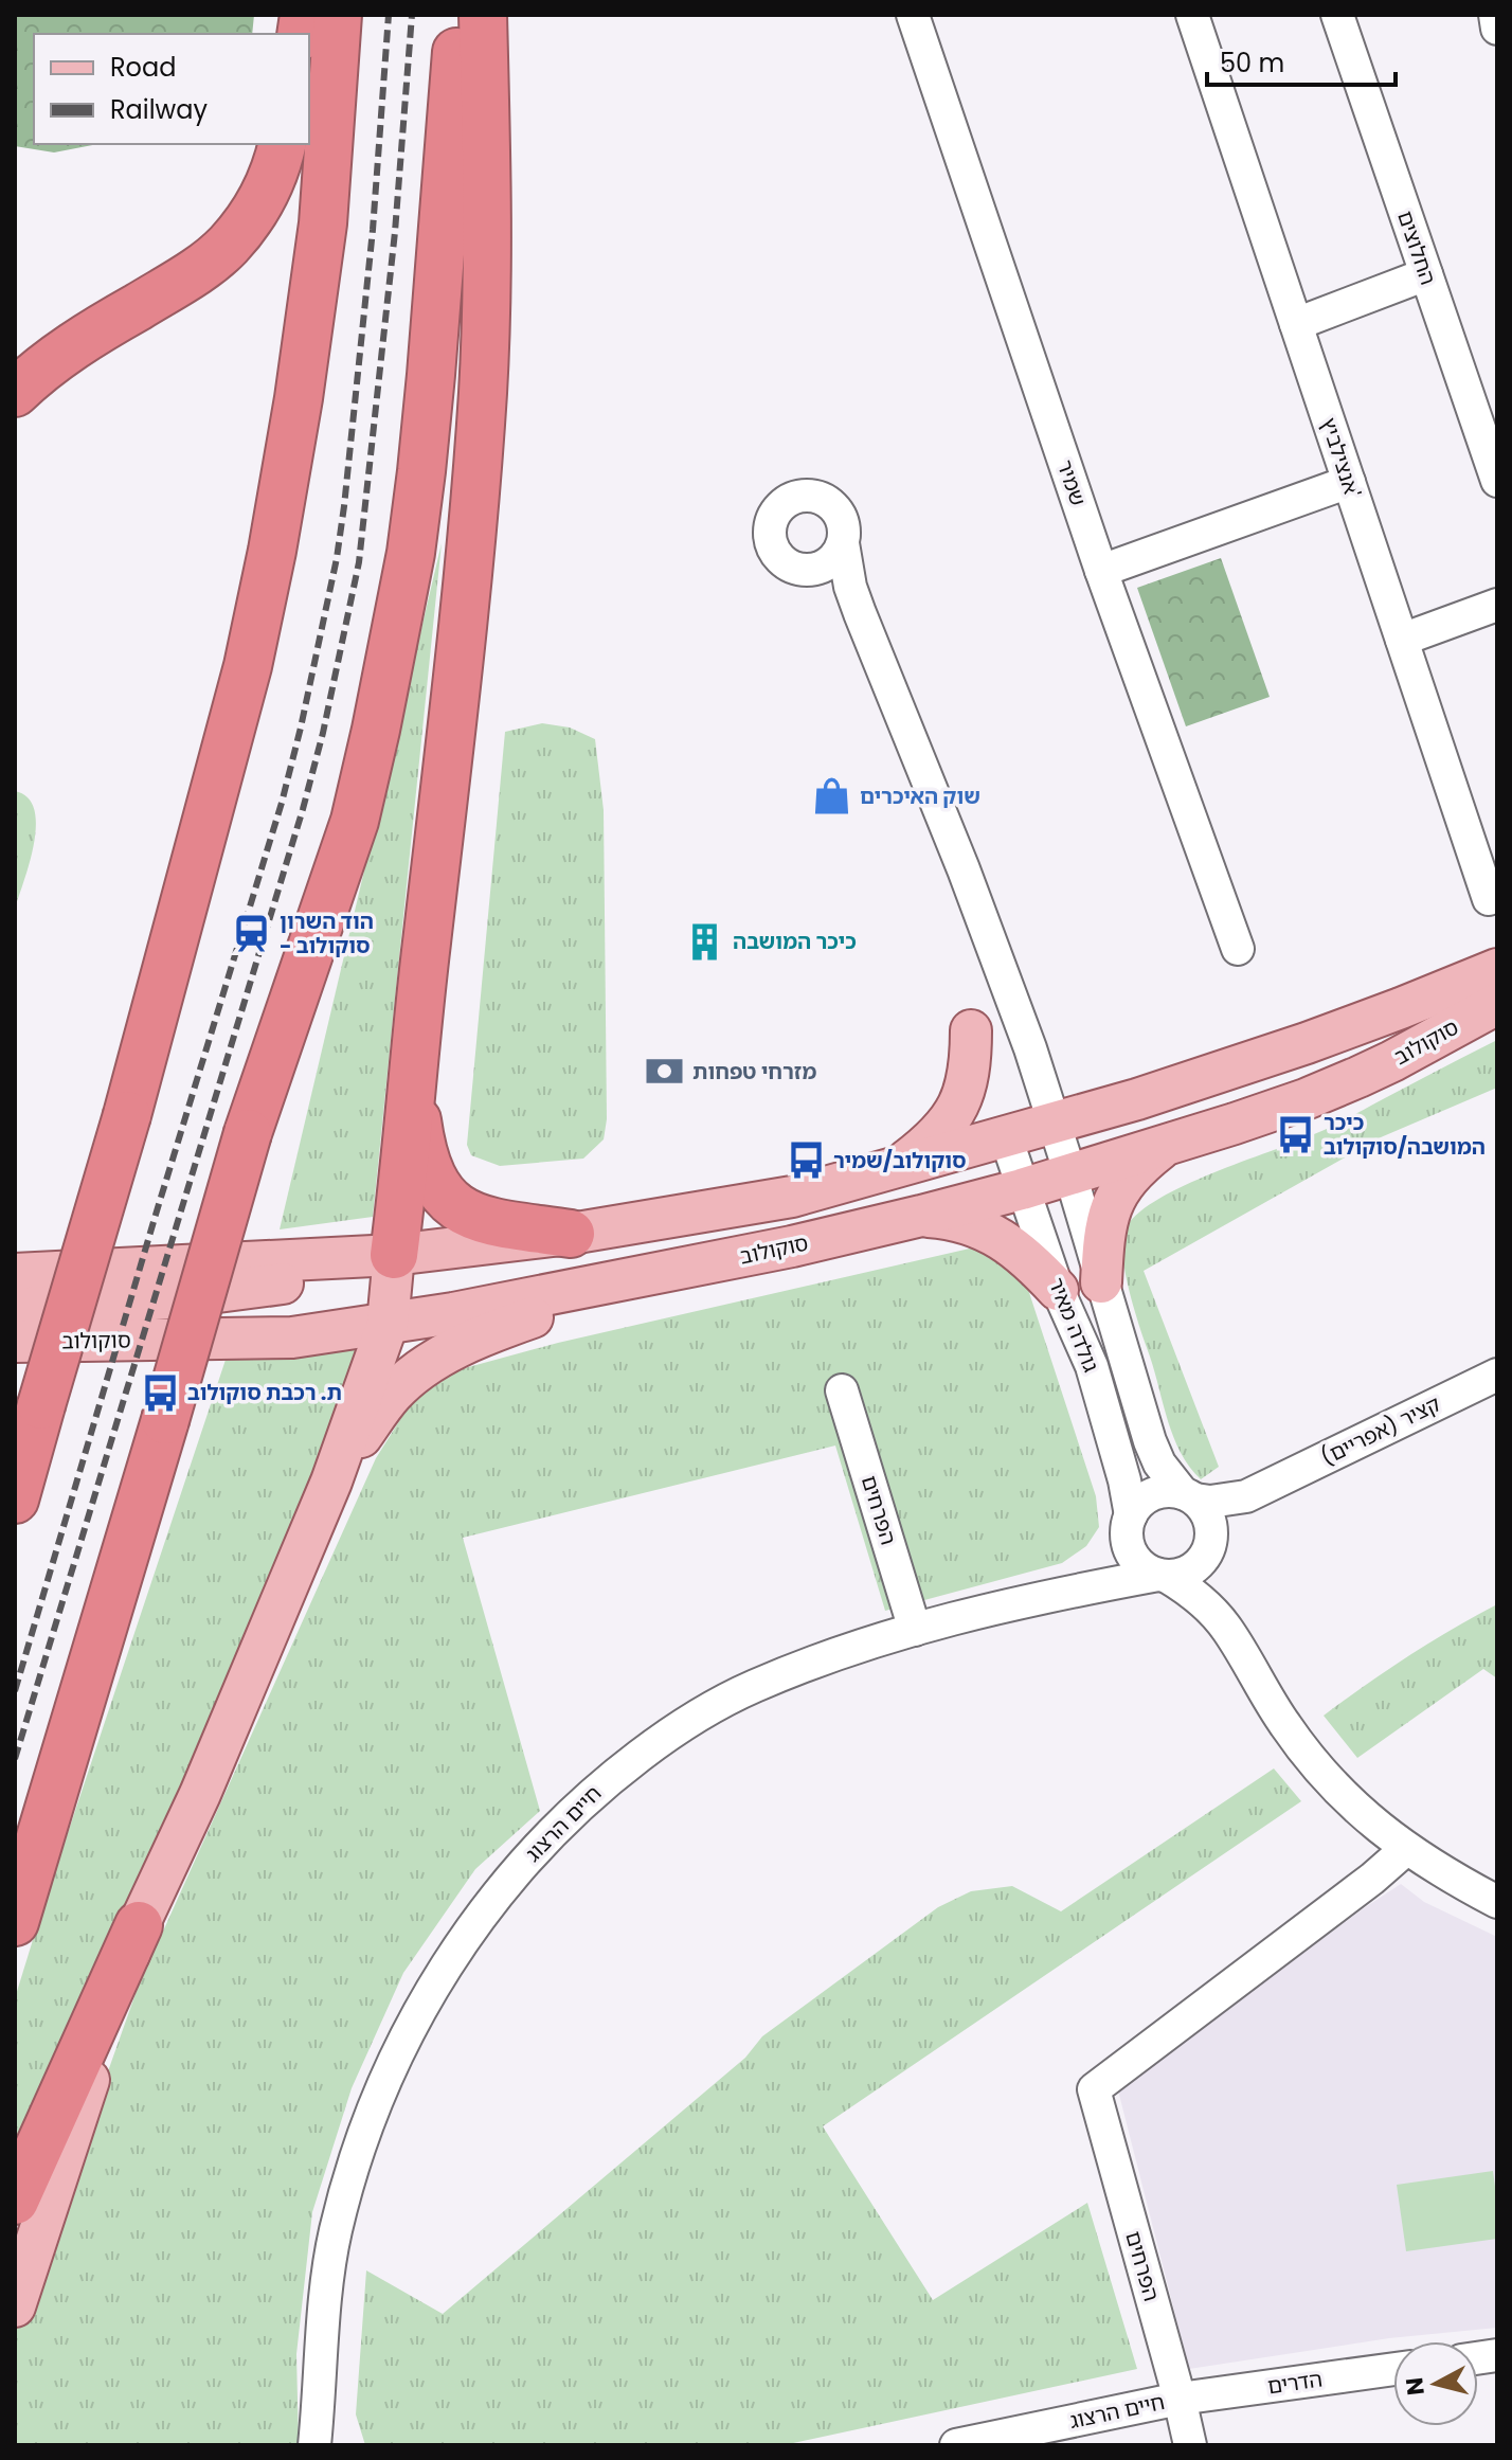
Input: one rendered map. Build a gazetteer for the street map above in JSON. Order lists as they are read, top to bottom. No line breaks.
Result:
{"streets":{"main road":["סוקולוב"],"street":["החלוצים","אנצילביץ'","שמיר","גולדה מאיר","קציר (אפריים)","הפרחים","חיים הרצוג","הדרים"]},"crossings":[["סוקולוב","גולדה מאיר"],["גולדה מאיר","קציר (אפריים)"],["גולדה מאיר","חיים הרצוג"],["קציר (אפריים)","חיים הרצוג"],["הפרחים","חיים הרצוג"],["הפרחים","הדרים"],["חיים הרצוג","הדרים"]],"places":{"shop":["שוק האיכרים"],"station":["הוד השרון - סוקולוב"],"building":["כיכר המושבה"],"bank":["מזרחי טפחות"],"bus stop":["כיכר המושבה/סוקולוב","סוקולוב/שמיר","ת. רכבת סוקולוב"]},"legend":["Road","Railway"],"scale_bar":"50 m","north":"left"}
